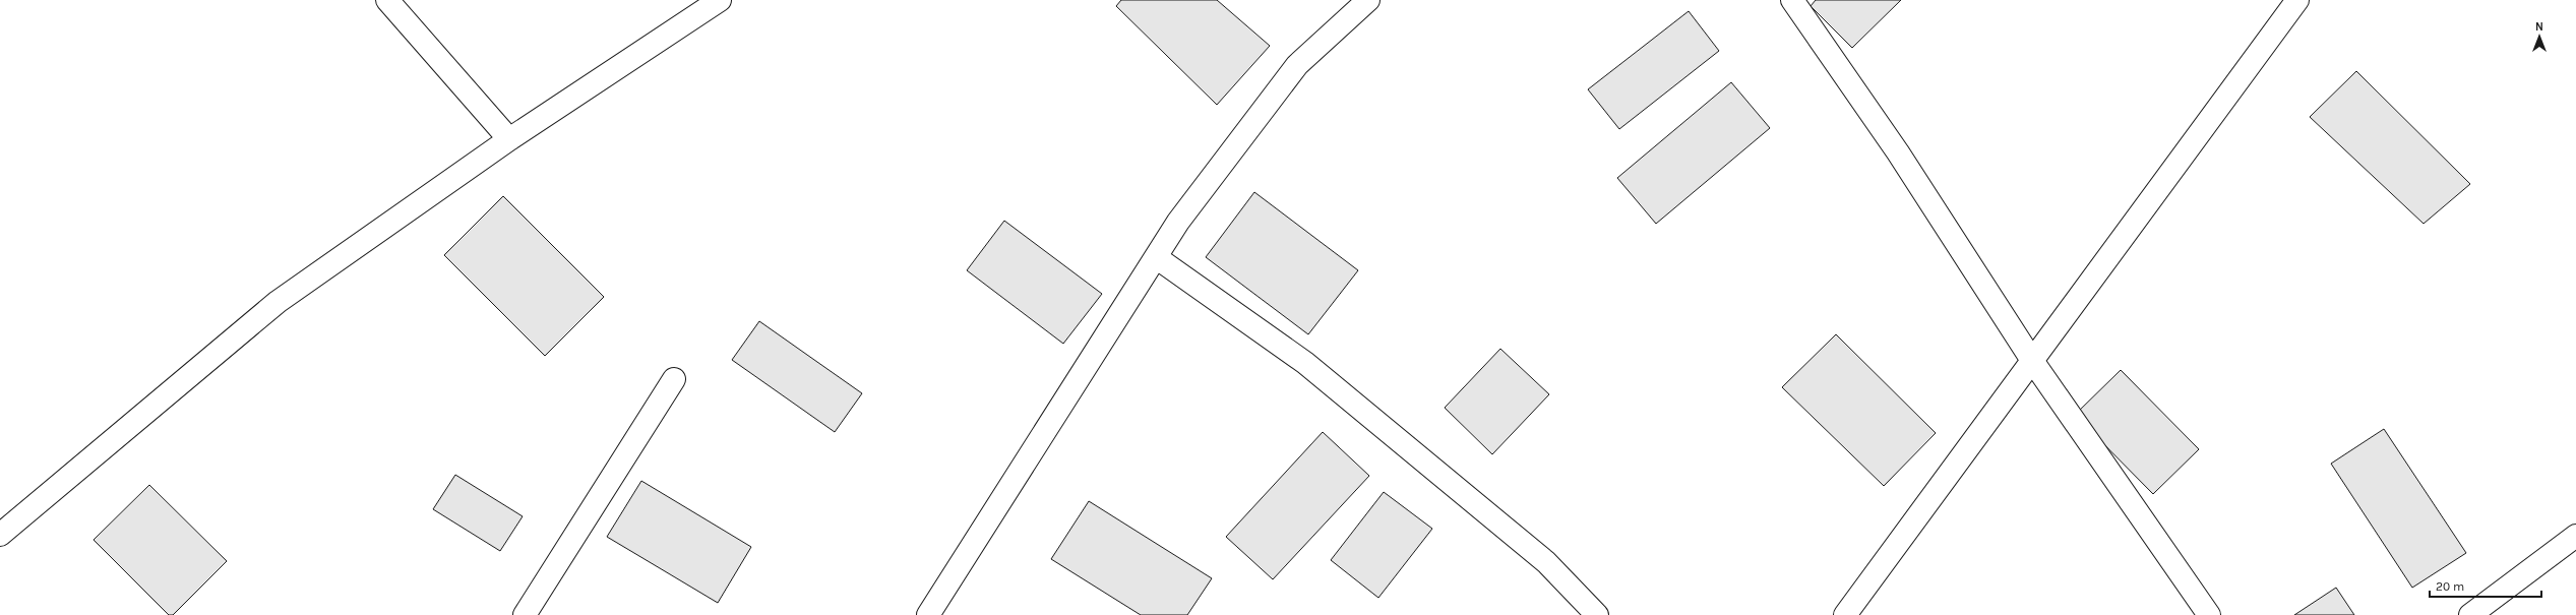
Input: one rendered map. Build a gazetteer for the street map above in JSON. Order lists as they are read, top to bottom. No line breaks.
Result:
{"scale_bar":"20 m","north":"top"}
